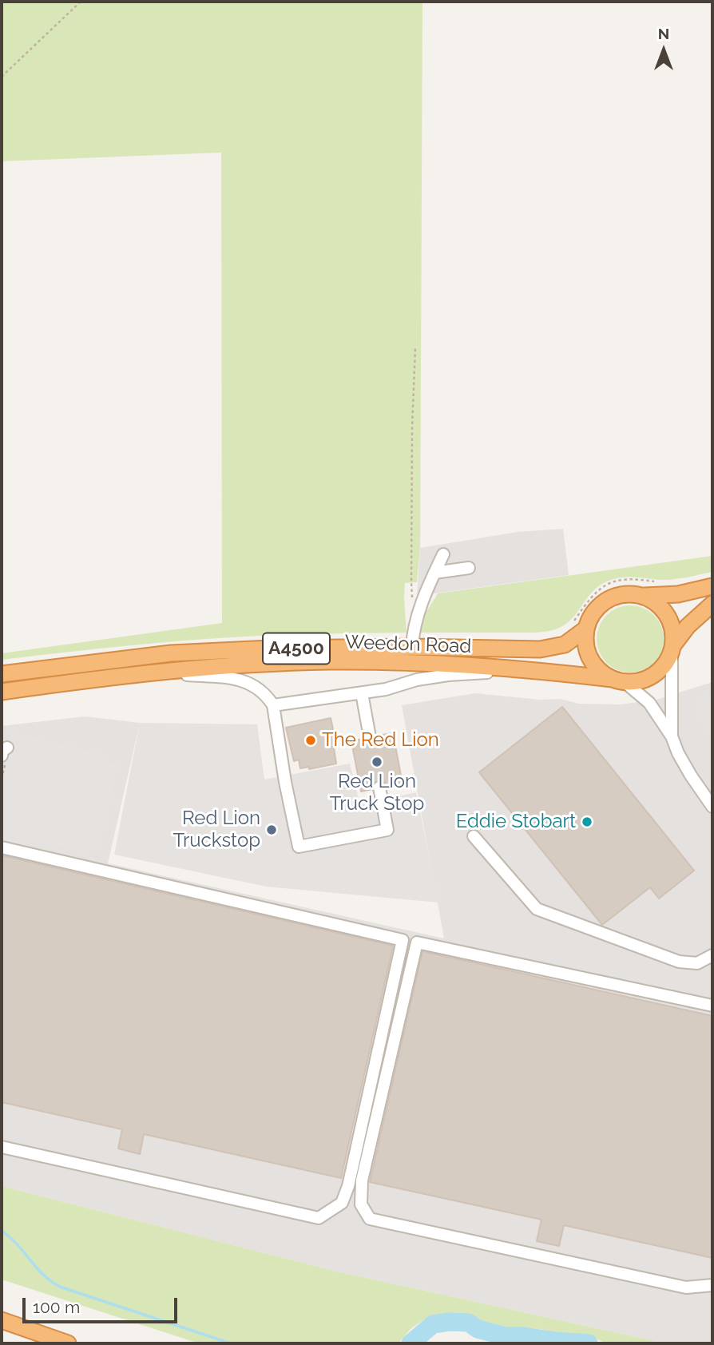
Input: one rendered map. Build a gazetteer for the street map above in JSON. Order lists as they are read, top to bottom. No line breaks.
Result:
{"streets":{"highway":["Weedon Road","A4500"]},"crossings":[["Weedon Road","A4500"]],"places":["The Red Lion","Red Lion Truck Stop","Eddie Stobart","Red Lion Truckstop"],"scale_bar":"100 m","north":"top"}
